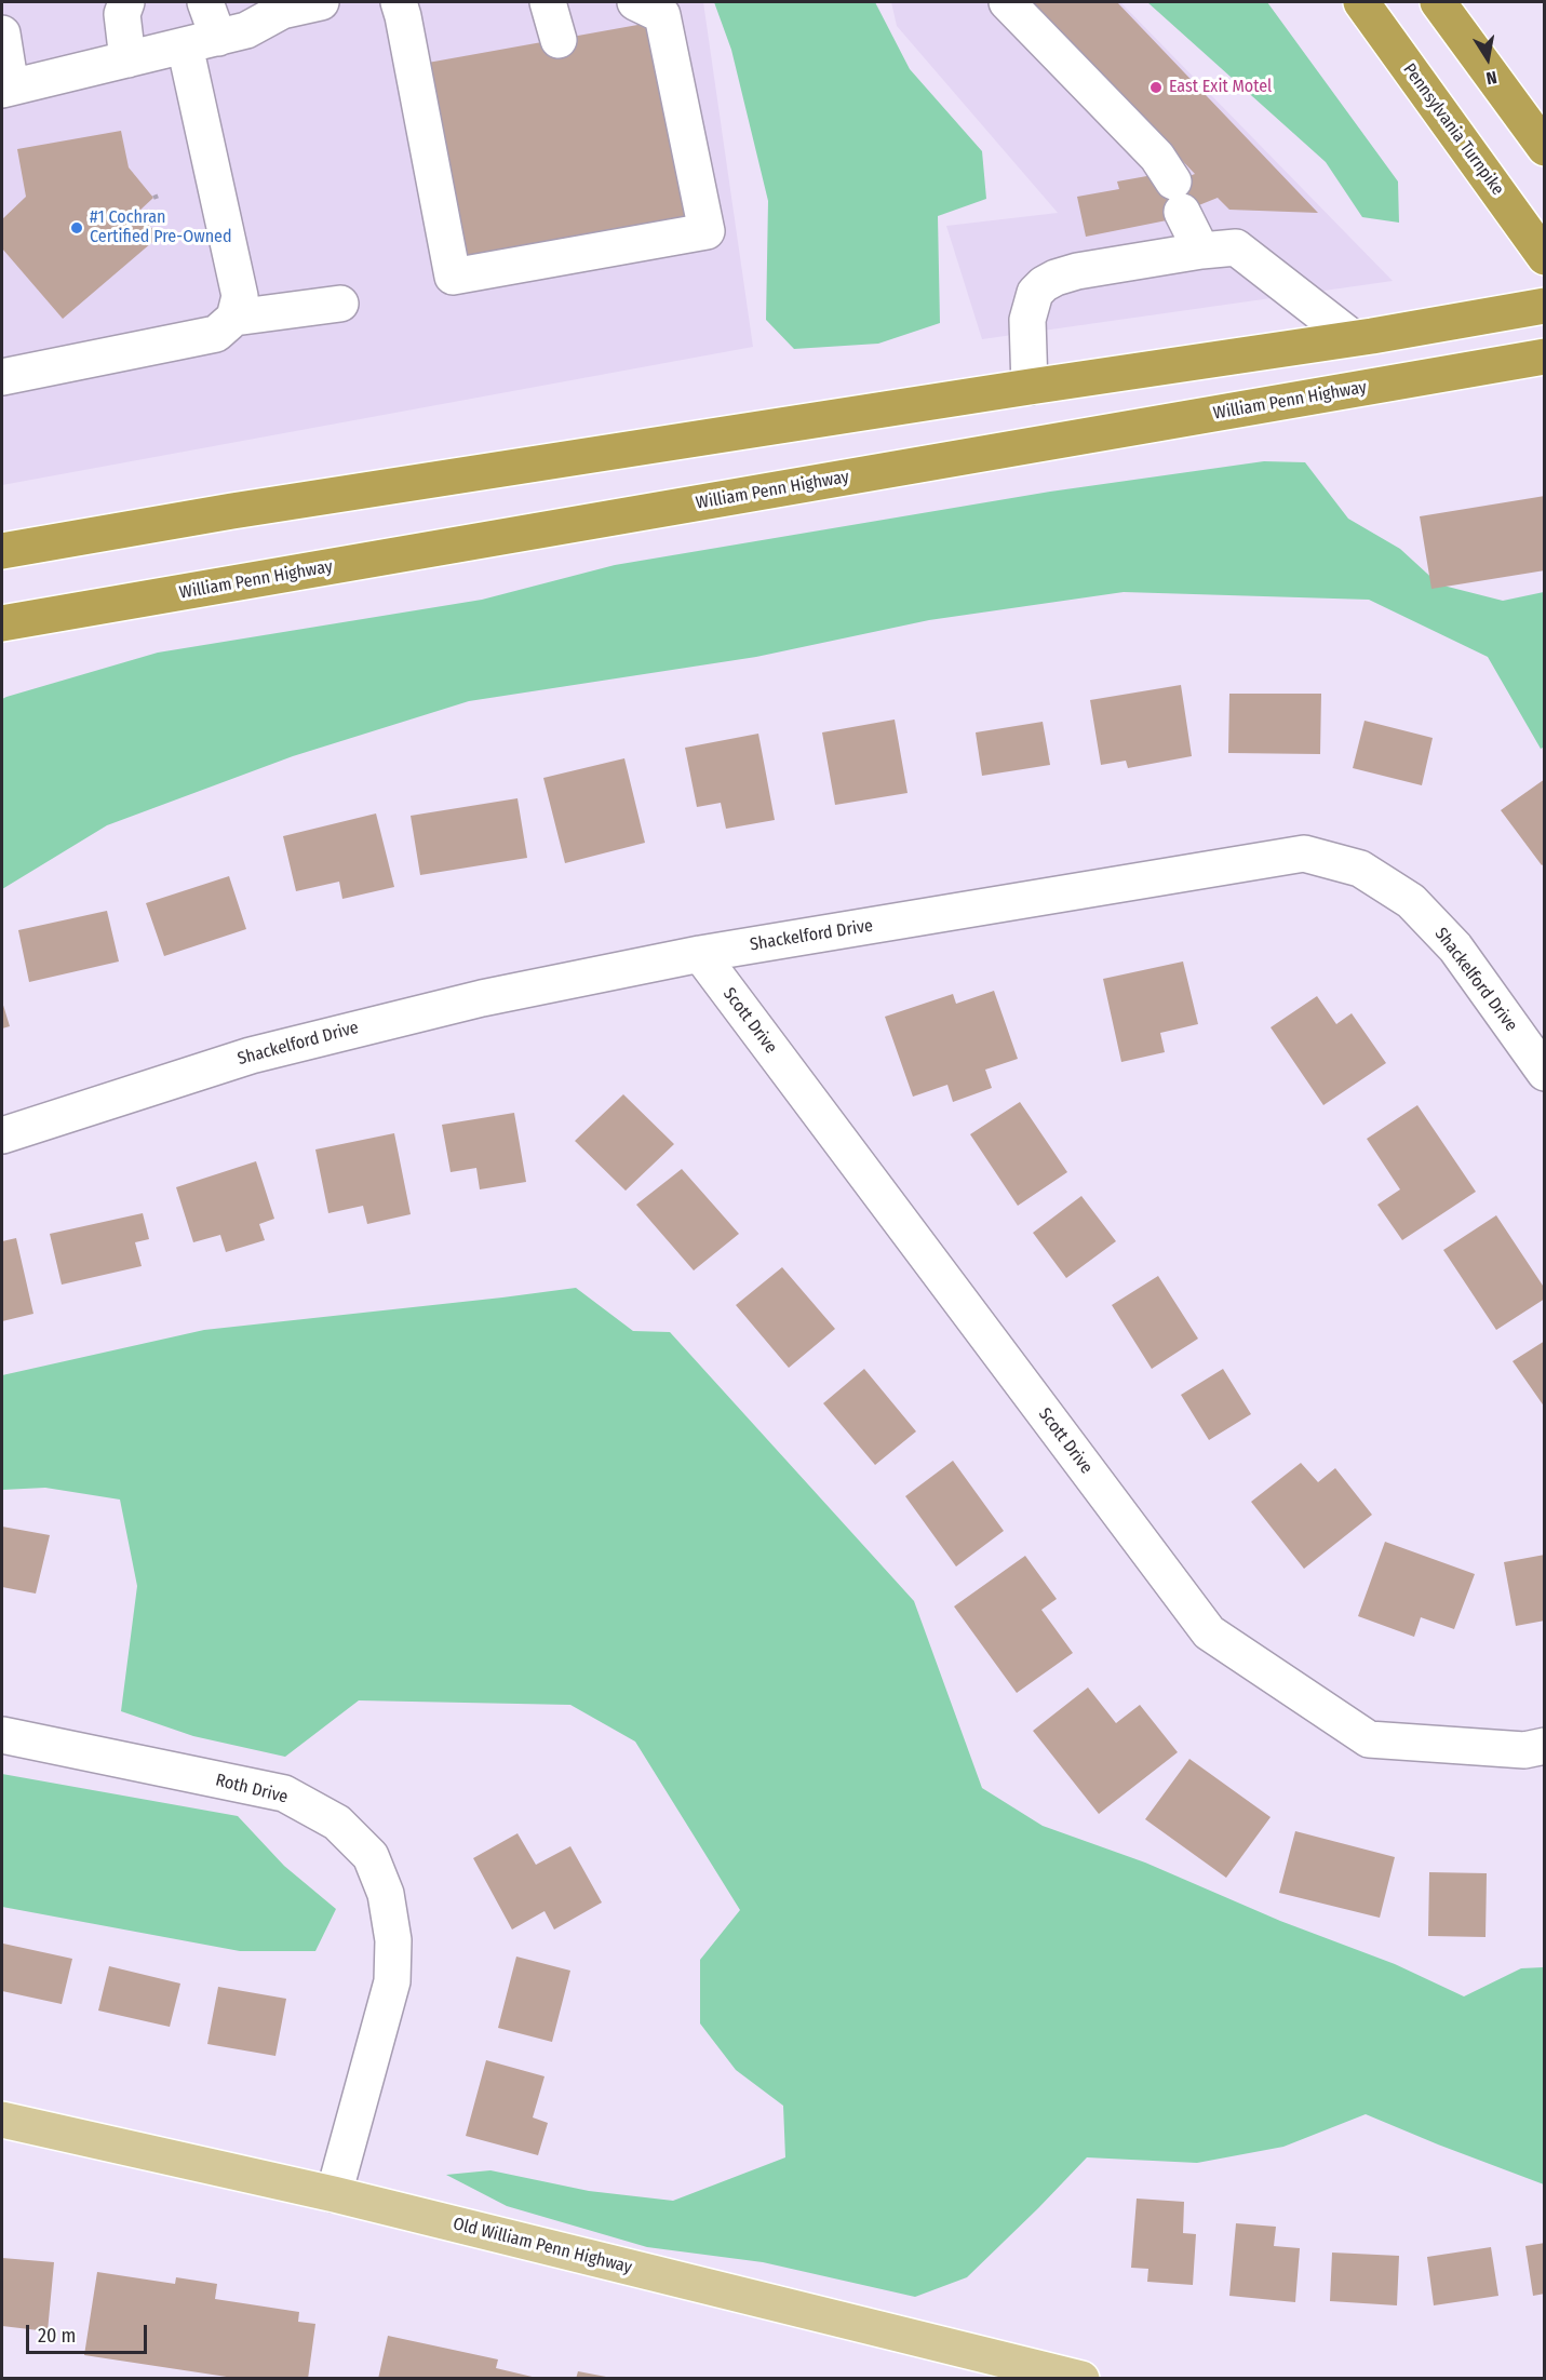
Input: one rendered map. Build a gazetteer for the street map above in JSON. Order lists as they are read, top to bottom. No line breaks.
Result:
{"streets":{"highway":["Pennsylvania Turnpike","William Penn Highway"],"main road":["Old William Penn Highway"],"street":["Shackelford Drive","Scott Drive","Roth Drive"]},"crossings":[["Shackelford Drive","Scott Drive"],["Roth Drive","Old William Penn Highway"]],"places":["East Exit Motel","#1 Cochran Certified Pre-Owned"],"scale_bar":"20 m","north":"bottom"}
